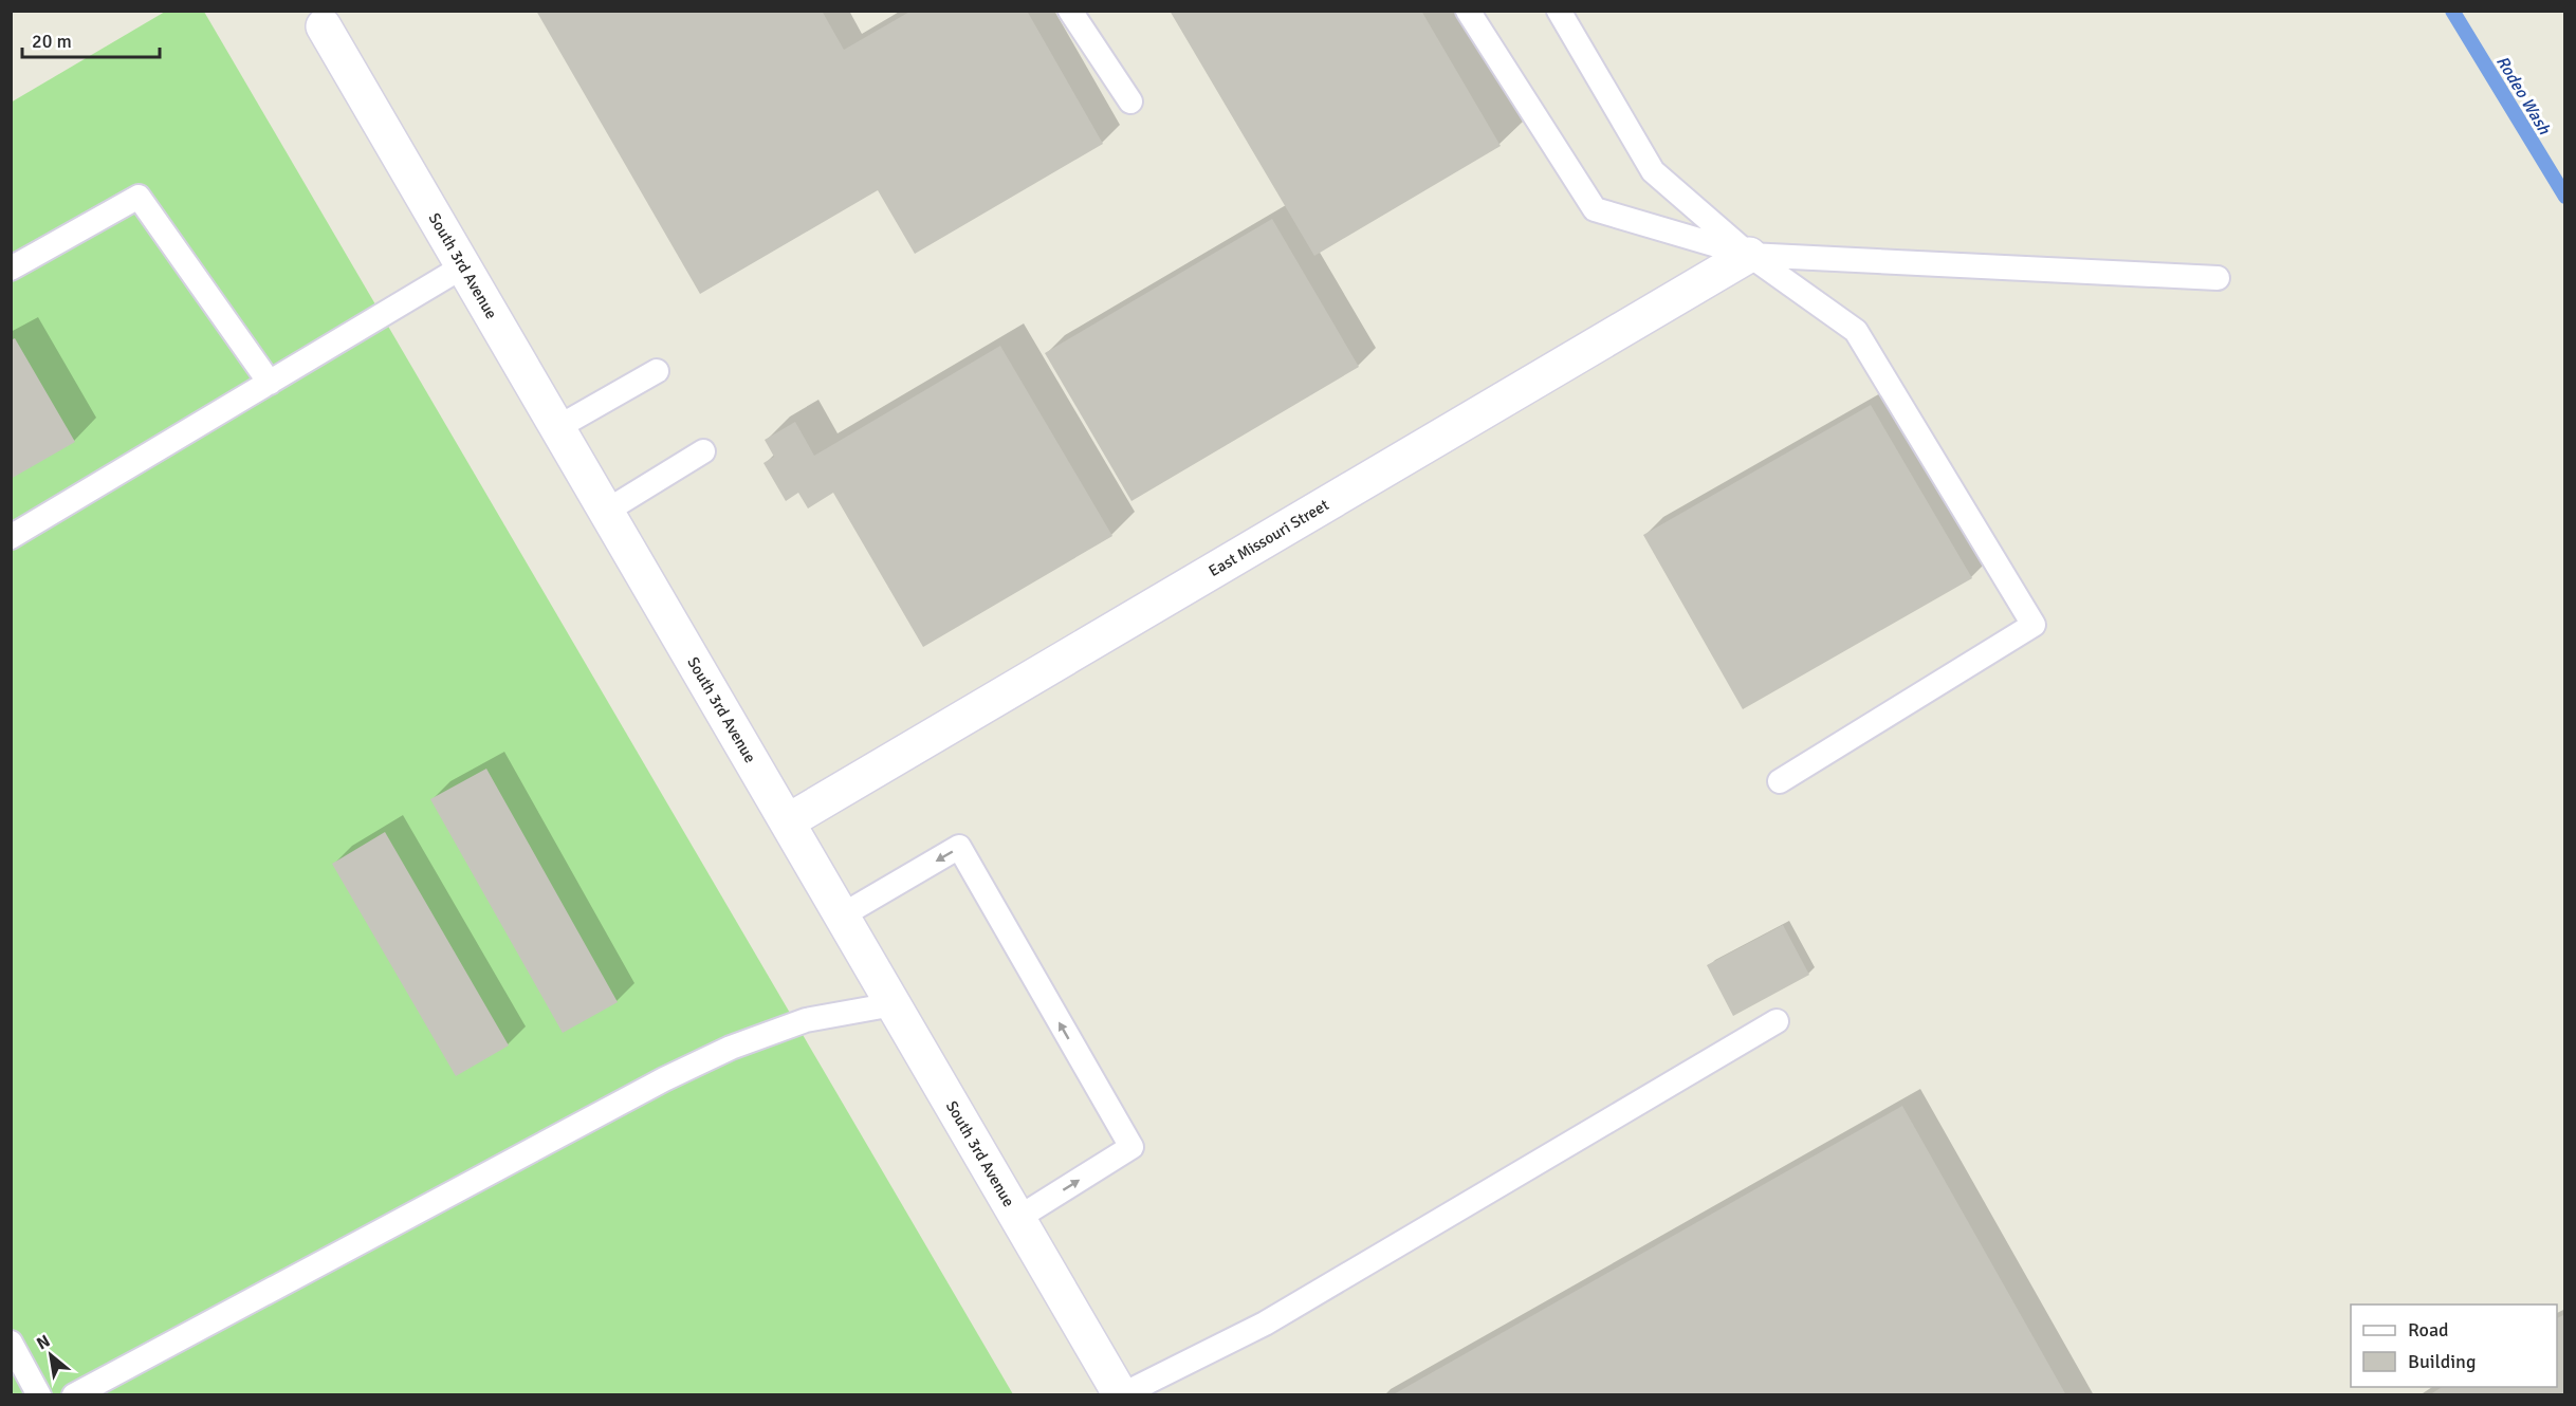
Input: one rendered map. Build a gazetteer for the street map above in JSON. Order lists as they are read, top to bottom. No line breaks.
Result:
{"streets":{"street":["South 3rd Avenue","East Missouri Street"]},"crossings":[["South 3rd Avenue","East Missouri Street"]],"water":["Rodeo Wash"],"legend":["Road","Building"],"scale_bar":"20 m","north":"top left"}
